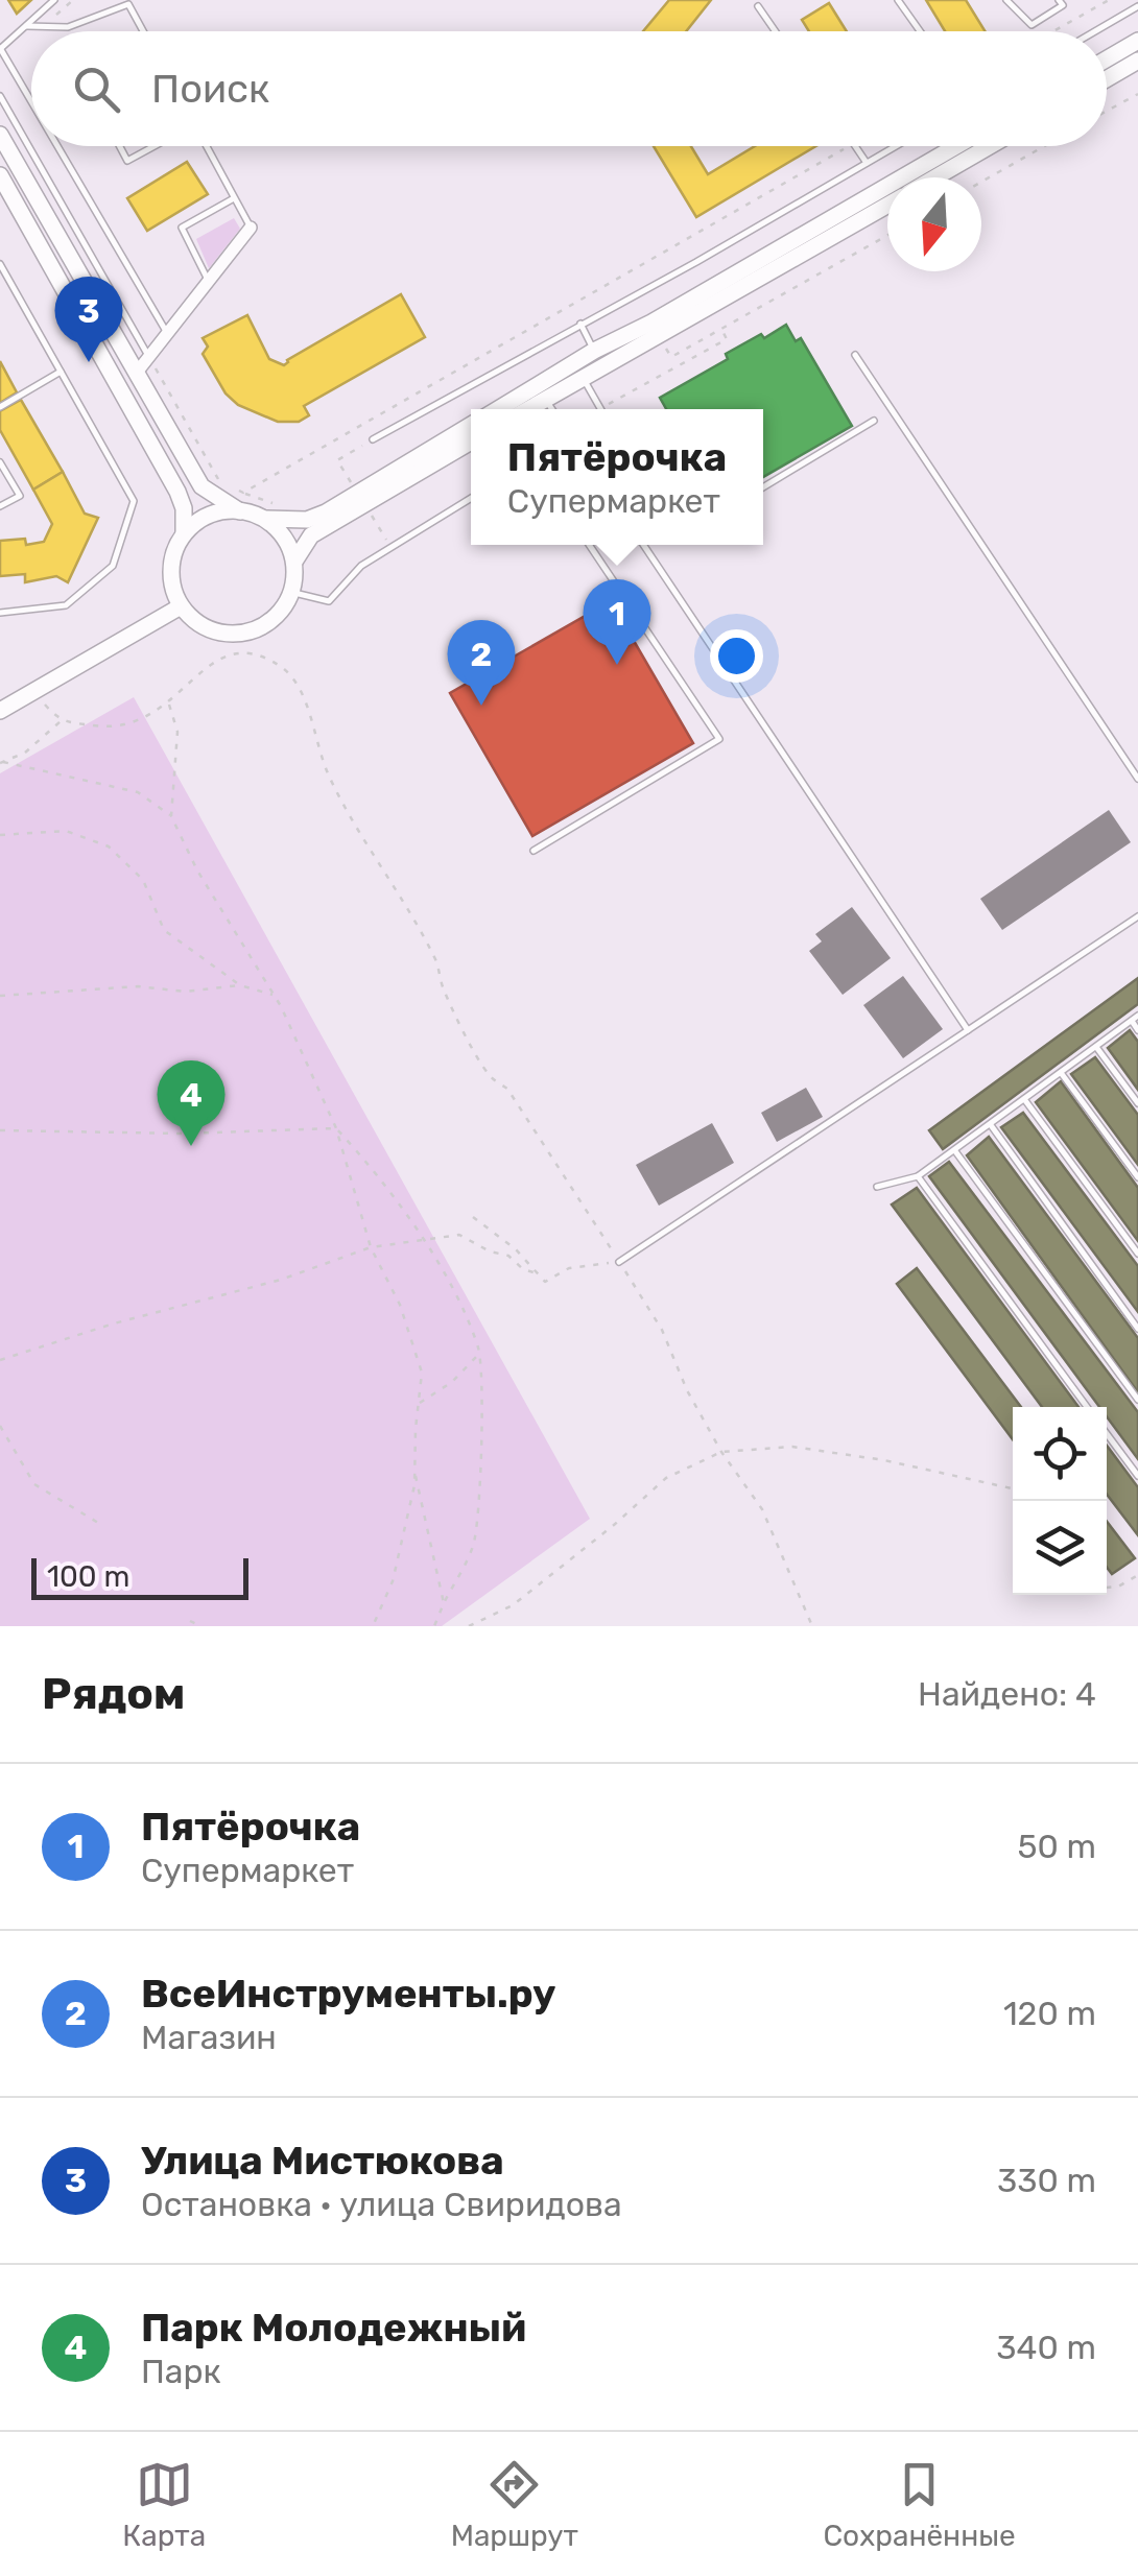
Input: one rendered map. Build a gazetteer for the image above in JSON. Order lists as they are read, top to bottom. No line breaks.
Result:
{"scale_bar":"100 m","north":"bottom","page":{"search":"Поиск","pins":["3","1","2","4"],"popup":["Пятёрочка","Супермаркет"],"scale":"100 m","heading":["Рядом","Найдено: 4"],"list":[{"mark":"1","name":"Пятёрочка","note":"Супермаркет","value":"50 m"},{"mark":"2","name":"ВсеИнструменты.ру","note":"Магазин","value":"120 m"},{"mark":"3","name":"Улица Мистюкова","note":"Остановка · улица Свиридова","value":"330 m"},{"mark":"4","name":"Парк Молодежный","note":"Парк","value":"340 m"}],"nav":["Карта","Маршрут","Сохранённые"]}}
